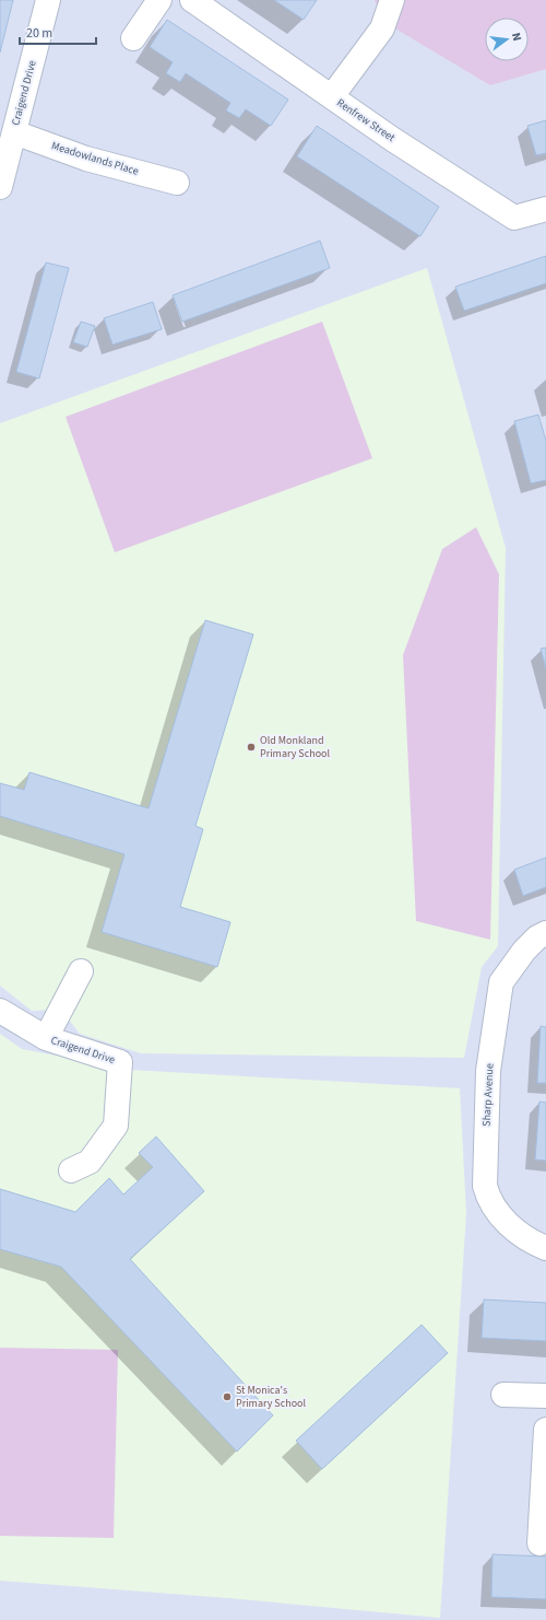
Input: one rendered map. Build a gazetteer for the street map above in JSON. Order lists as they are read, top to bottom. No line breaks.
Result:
{"streets":{"street":["Craigend Drive","Renfrew Street","Meadowlands Place","Sharp Avenue"]},"crossings":[["Craigend Drive","Meadowlands Place"]],"places":["Old Monkland Primary School","St Monica's Primary School"],"scale_bar":"20 m","north":"right"}
